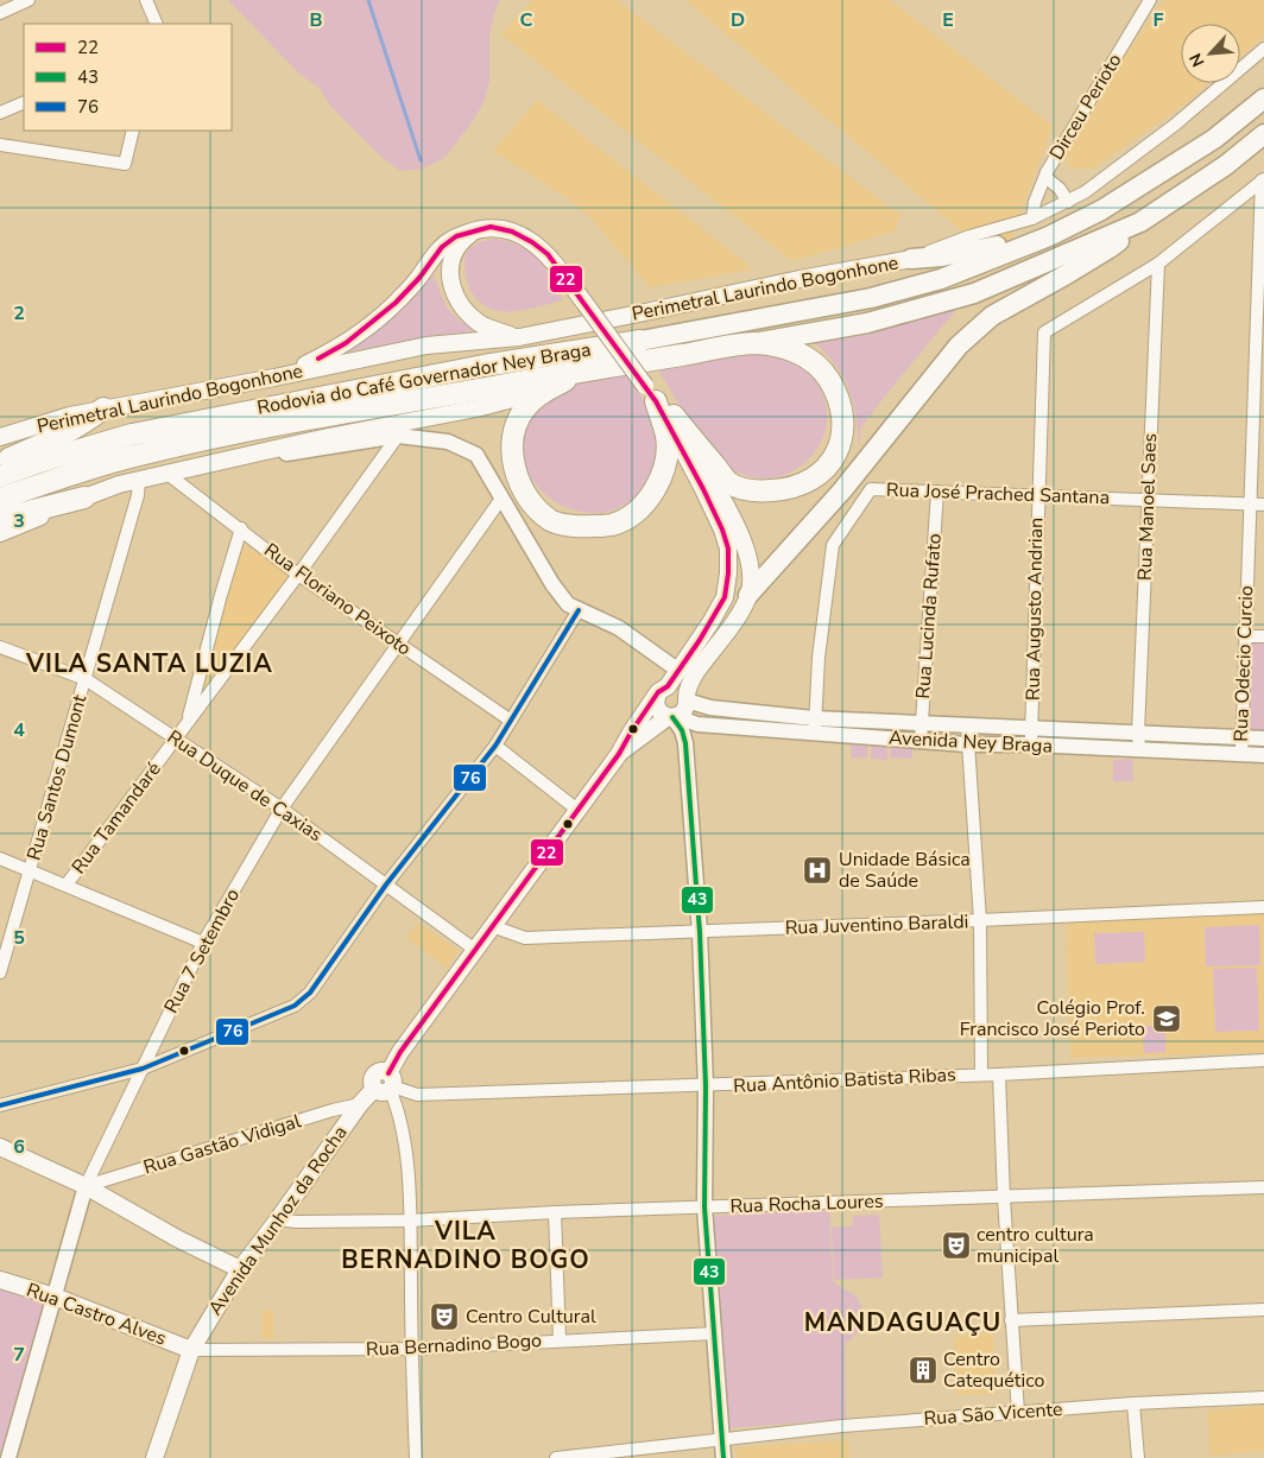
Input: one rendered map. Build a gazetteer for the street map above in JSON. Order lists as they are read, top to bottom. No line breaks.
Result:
{"streets":{"highway":["Rodovia do Café Governador Ney Braga"],"main road":["Perimetral Laurindo Bogonhone","Avenida Munhoz da Rocha","Rua Castro Alves"],"street":["Dirceu Perioto","Rua José Prached Santana","Rua Manoel Saes","Rua Floriano Peixoto","Rua Augusto Andrian","Rua Lucinda Rufato","Rua Odecio Curcio","Avenida Ney Braga","Rua Santos Dumont","Rua Duque de Caxias","Rua Tamandaré","Rua Juventino Baraldi","Rua 7 Setembro","Rua Antônio Batista Ribas","Rua Gastão Vidigal","Rua Rocha Loures","Rua Bernadino Bogo","Rua São Vicente"]},"crossings":[["Dirceu Perioto","Perimetral Laurindo Bogonhone"],["Rua José Prached Santana","Rua Manoel Saes"],["Rua José Prached Santana","Rua Augusto Andrian"],["Rua José Prached Santana","Rua Lucinda Rufato"],["Rua José Prached Santana","Rua Odecio Curcio"],["Rua José Prached Santana","Avenida Ney Braga"],["Rua Manoel Saes","Rua Augusto Andrian"],["Rua Manoel Saes","Avenida Ney Braga"],["Rua Floriano Peixoto","Rua Tamandaré"],["Rua Floriano Peixoto","Rua 7 Setembro"],["Rua Augusto Andrian","Avenida Ney Braga"],["Rua Lucinda Rufato","Avenida Ney Braga"],["Rua Odecio Curcio","Avenida Ney Braga"],["Rua Santos Dumont","Rua Duque de Caxias"],["Rua Duque de Caxias","Rua Tamandaré"],["Rua Duque de Caxias","Rua 7 Setembro"],["Rua Duque de Caxias","Avenida Munhoz da Rocha"],["Rua Juventino Baraldi","Avenida Munhoz da Rocha"],["Rua 7 Setembro","Rua Gastão Vidigal"],["Rua 7 Setembro","Rua Castro Alves"],["Rua Antônio Batista Ribas","Avenida Munhoz da Rocha"],["Rua Gastão Vidigal","Avenida Munhoz da Rocha"],["Rua Rocha Loures","Avenida Munhoz da Rocha"],["Avenida Munhoz da Rocha","Rua Castro Alves"],["Avenida Munhoz da Rocha","Rua Bernadino Bogo"],["Rua Castro Alves","Rua Bernadino Bogo"]],"districts":["VILA SANTA LUZIA","VILA BERNADINO BOGO","MANDAGUAÇU"],"places":{"hospital":["Unidade Básica de Saúde"],"school or university":["Colégio Prof. Francisco José Perioto"],"theatre":["centro cultura municipal","Centro Cultural"],"building":["Centro Catequético"]},"lines":["transit line 22","transit line 76","transit line 43"],"legend":["22","43","76"],"north":"bottom left","grid":{"columns":["B","C","D","E","F"],"rows":["2","3","4","5","6","7"]}}
